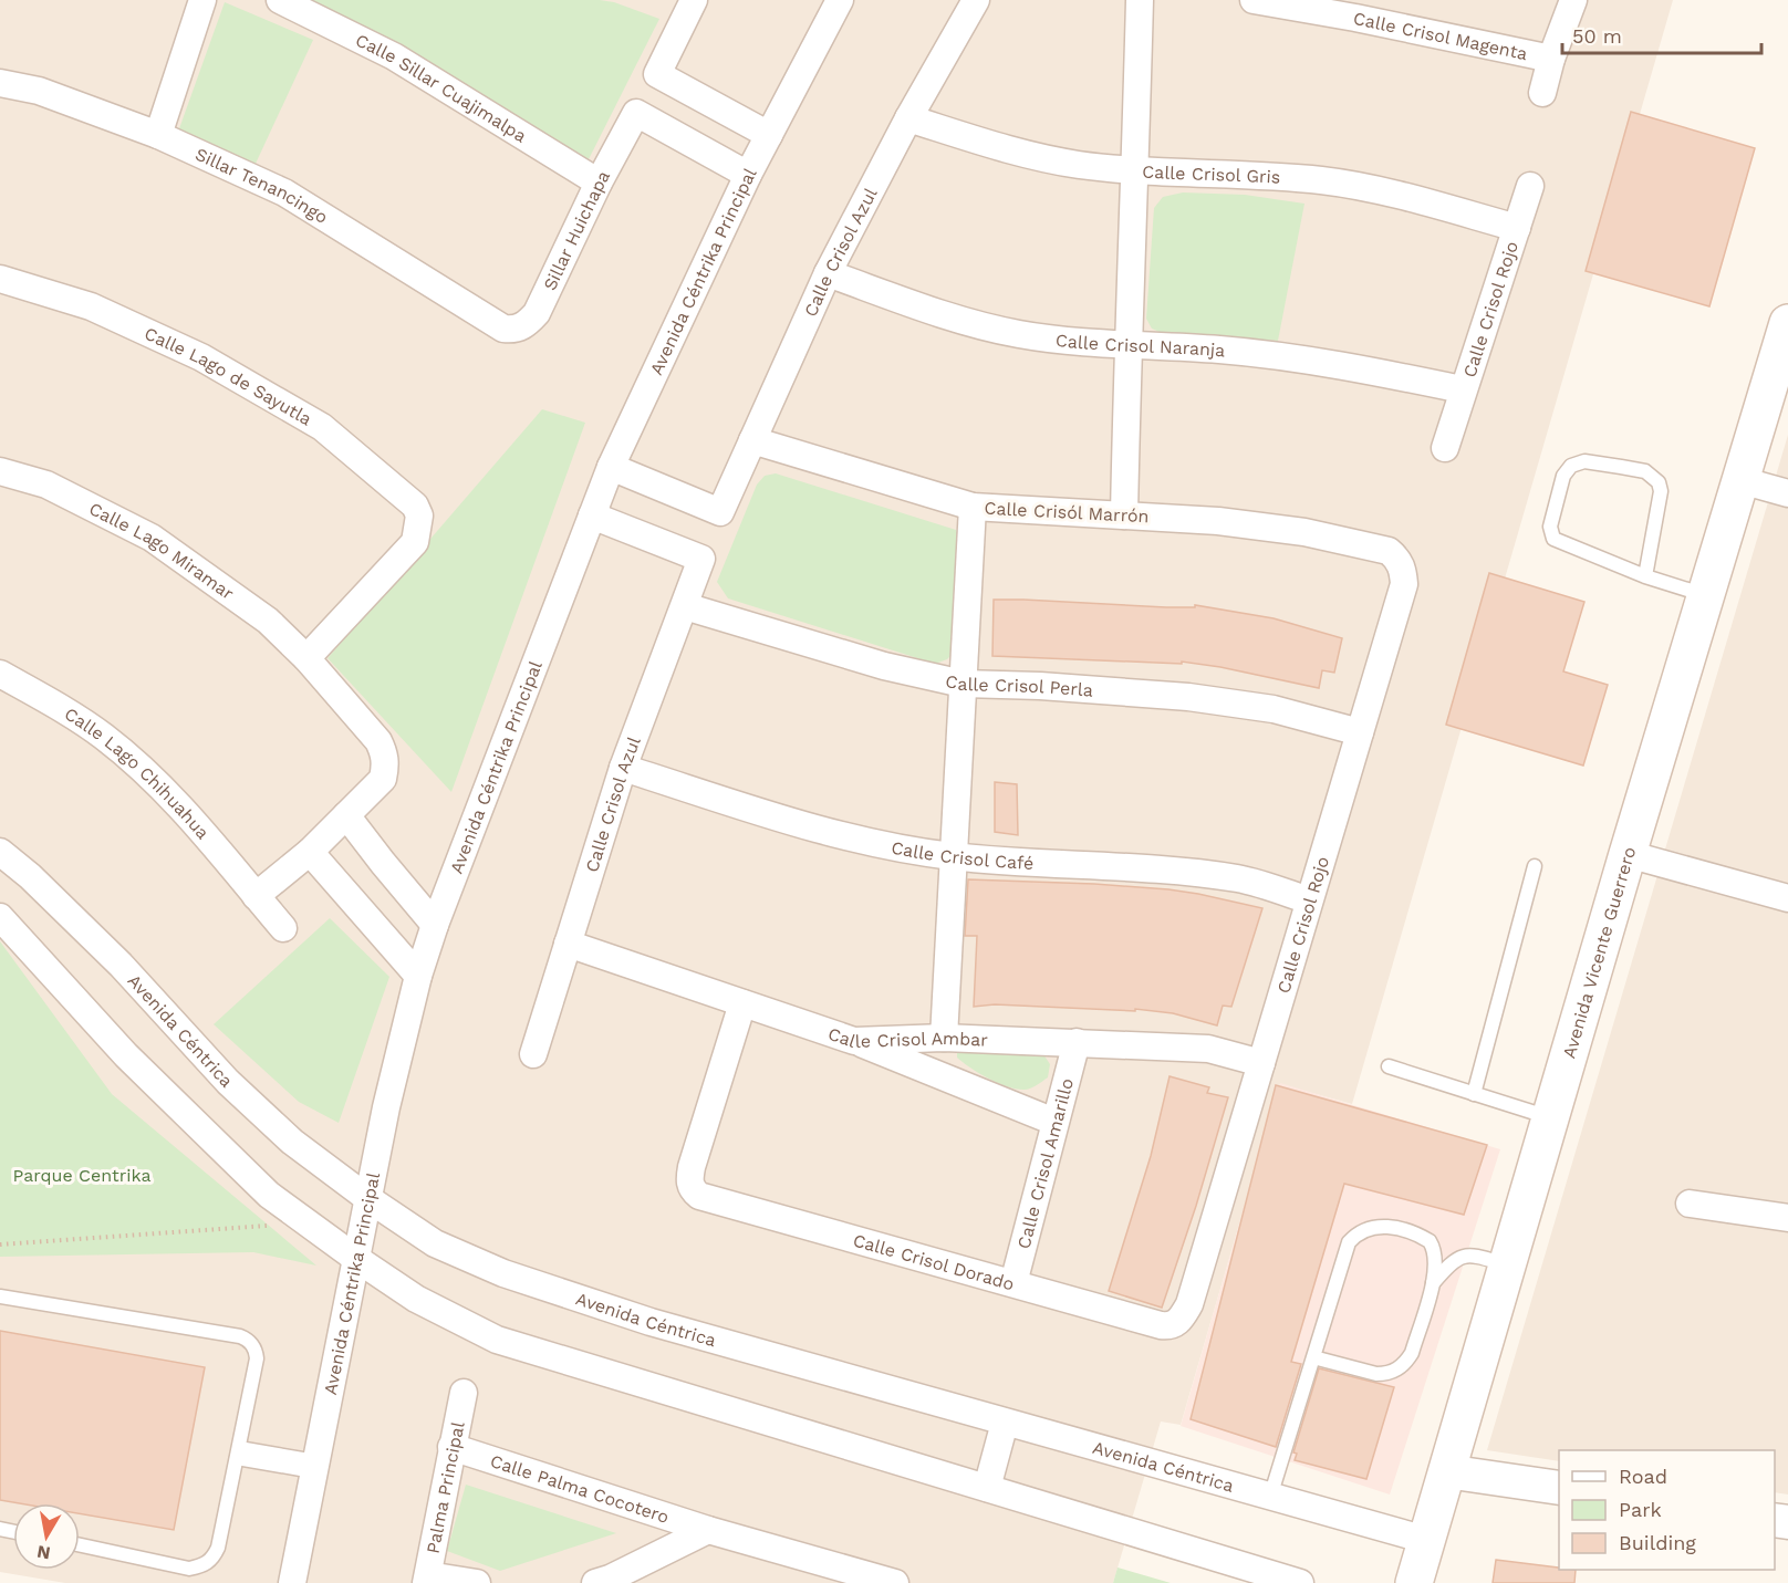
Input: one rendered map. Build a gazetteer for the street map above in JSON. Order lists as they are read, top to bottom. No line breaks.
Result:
{"streets":{"main road":["Avenida Vicente Guerrero"],"street":["Calle Crisol Magenta","Calle Sillar Cuajimalpa","Calle Crisol Gris","Sillar Tenancingo","Sillar Huichapa","Calle Crisol Azul","Avenida Céntrika Principal","Calle Crisol Rojo","Calle Crisol Naranja","Calle Lago de Sayutla","Calle Crisól Marrón","Calle Lago Miramar","Calle Crisol Perla","Calle Lago Chihuahua","Calle Crisol Café","Avenida Céntrica","Calle Crisol Ambar","Calle Crisol Amarillo","Calle Crisol Dorado","Palma Principal","Calle Palma Cocotero"]},"crossings":[["Calle Sillar Cuajimalpa","Sillar Huichapa"],["Calle Crisol Gris","Calle Crisol Azul"],["Calle Crisol Gris","Calle Crisol Rojo"],["Sillar Tenancingo","Sillar Huichapa"],["Sillar Huichapa","Avenida Céntrika Principal"],["Calle Crisol Azul","Avenida Céntrika Principal"],["Calle Crisol Azul","Calle Crisol Naranja"],["Calle Crisol Azul","Calle Crisól Marrón"],["Calle Crisol Azul","Calle Crisol Perla"],["Calle Crisol Azul","Calle Crisol Café"],["Calle Crisol Azul","Calle Crisol Ambar"],["Avenida Céntrika Principal","Avenida Céntrica"],["Calle Crisol Rojo","Calle Crisol Naranja"],["Calle Crisol Rojo","Calle Crisól Marrón"],["Calle Crisol Rojo","Calle Crisol Perla"],["Calle Crisol Rojo","Calle Crisol Café"],["Calle Crisol Rojo","Calle Crisol Ambar"],["Calle Crisol Rojo","Calle Crisol Dorado"],["Calle Lago de Sayutla","Calle Lago Miramar"],["Calle Lago Miramar","Calle Lago Chihuahua"],["Avenida Vicente Guerrero","Avenida Céntrica"],["Calle Crisol Ambar","Calle Crisol Amarillo"],["Calle Crisol Ambar","Calle Crisol Dorado"],["Calle Crisol Amarillo","Calle Crisol Dorado"],["Palma Principal","Calle Palma Cocotero"]],"parks":["Parque Centrika"],"legend":["Road","Park","Building"],"scale_bar":"50 m","north":"bottom"}
